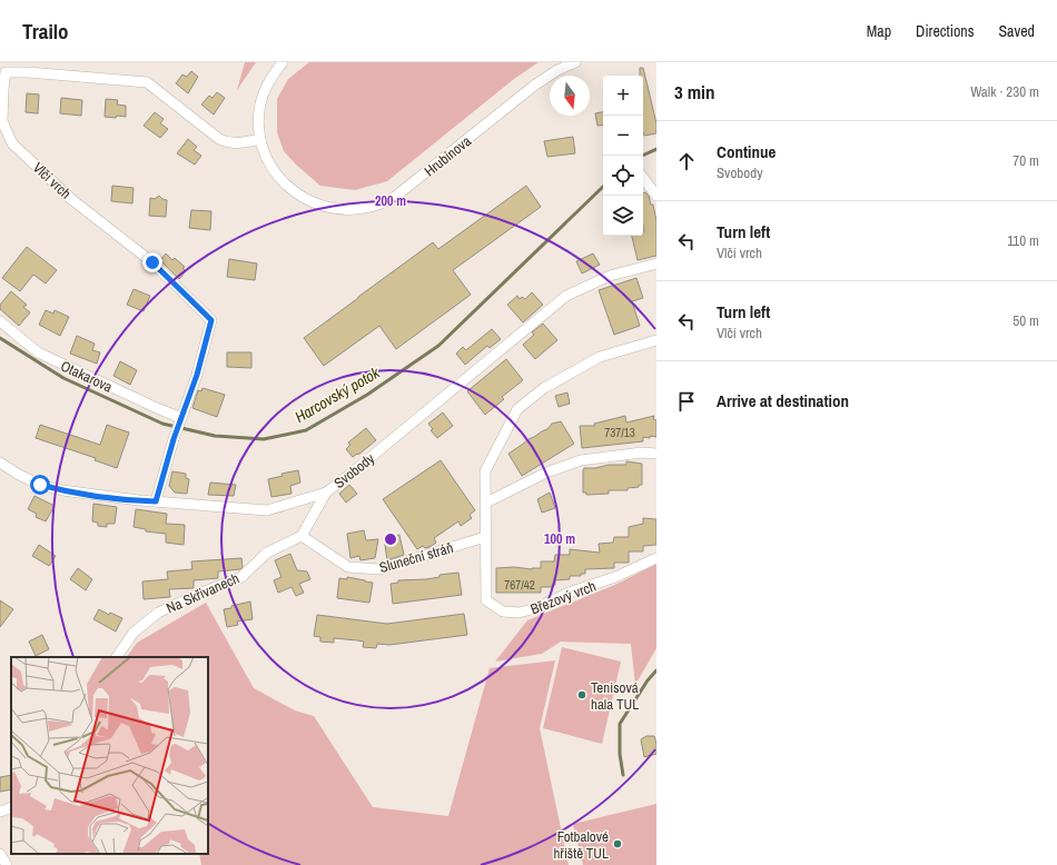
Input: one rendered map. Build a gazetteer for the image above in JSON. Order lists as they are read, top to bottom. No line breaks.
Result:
{"streets":{"street":["Hrubínova","Vlčí vrch","Otakarova","Svobody","Sluneční stráň","Na Skřivanech","Březový vrch"]},"crossings":[["Hrubínova","Vlčí vrch"],["Vlčí vrch","Otakarova"],["Vlčí vrch","Svobody"],["Sluneční stráň","Na Skřivanech"],["Sluneční stráň","Březový vrch"]],"water":["Harcovský potok"],"places":["Tenisová hala TUL","Fotbalové hřiště TUL"],"house_numbers":["737/13","767/42"],"north":"bottom","page":{"header":"Trailo","nav":["Map","Directions","Saved"],"heading":["3 min","Walk · 230 m"],"map_buttons":["+","−"],"list":[["Continue","Svobody","70 m"],["Turn left","Vlčí vrch","110 m"],["Turn left","Vlčí vrch","50 m"],"Arrive at destination"]},"rings":["200 m","100 m"]}
